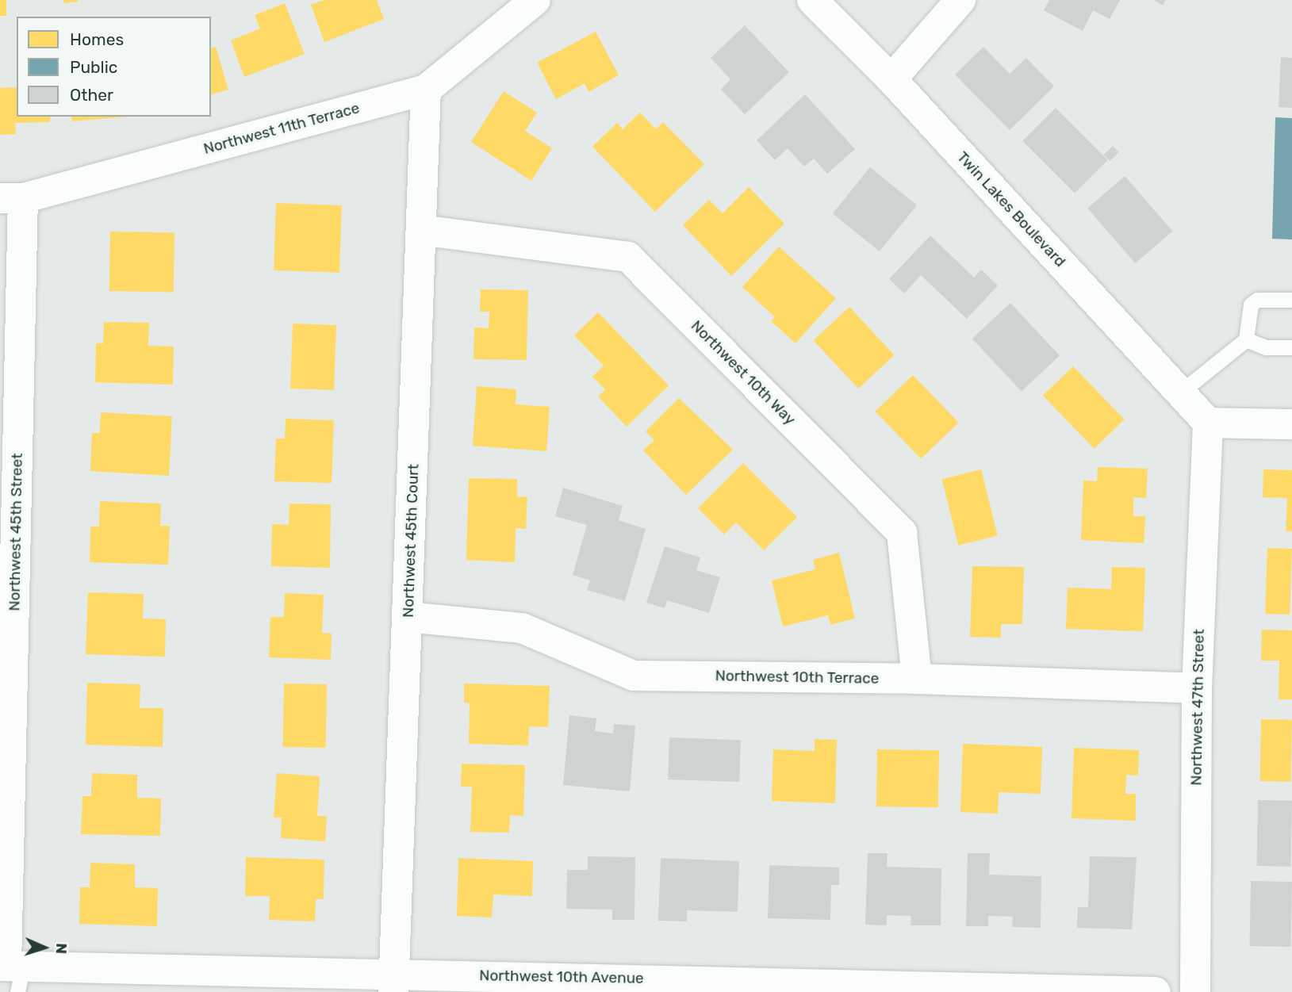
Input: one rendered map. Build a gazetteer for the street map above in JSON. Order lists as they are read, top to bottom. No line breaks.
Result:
{"streets":{"street":["Northwest 11th Terrace","Twin Lakes Boulevard","Northwest 10th Way","Northwest 45th Street","Northwest 45th Court","Northwest 10th Terrace","Northwest 47th Street","Northwest 10th Avenue"]},"crossings":[["Northwest 11th Terrace","Northwest 45th Street"],["Northwest 11th Terrace","Northwest 45th Court"],["Twin Lakes Boulevard","Northwest 47th Street"],["Northwest 10th Way","Northwest 45th Court"],["Northwest 10th Way","Northwest 10th Terrace"],["Northwest 45th Street","Northwest 10th Avenue"],["Northwest 45th Court","Northwest 10th Terrace"],["Northwest 45th Court","Northwest 10th Avenue"],["Northwest 10th Terrace","Northwest 47th Street"]],"legend":["Homes","Public","Other"],"north":"right"}
